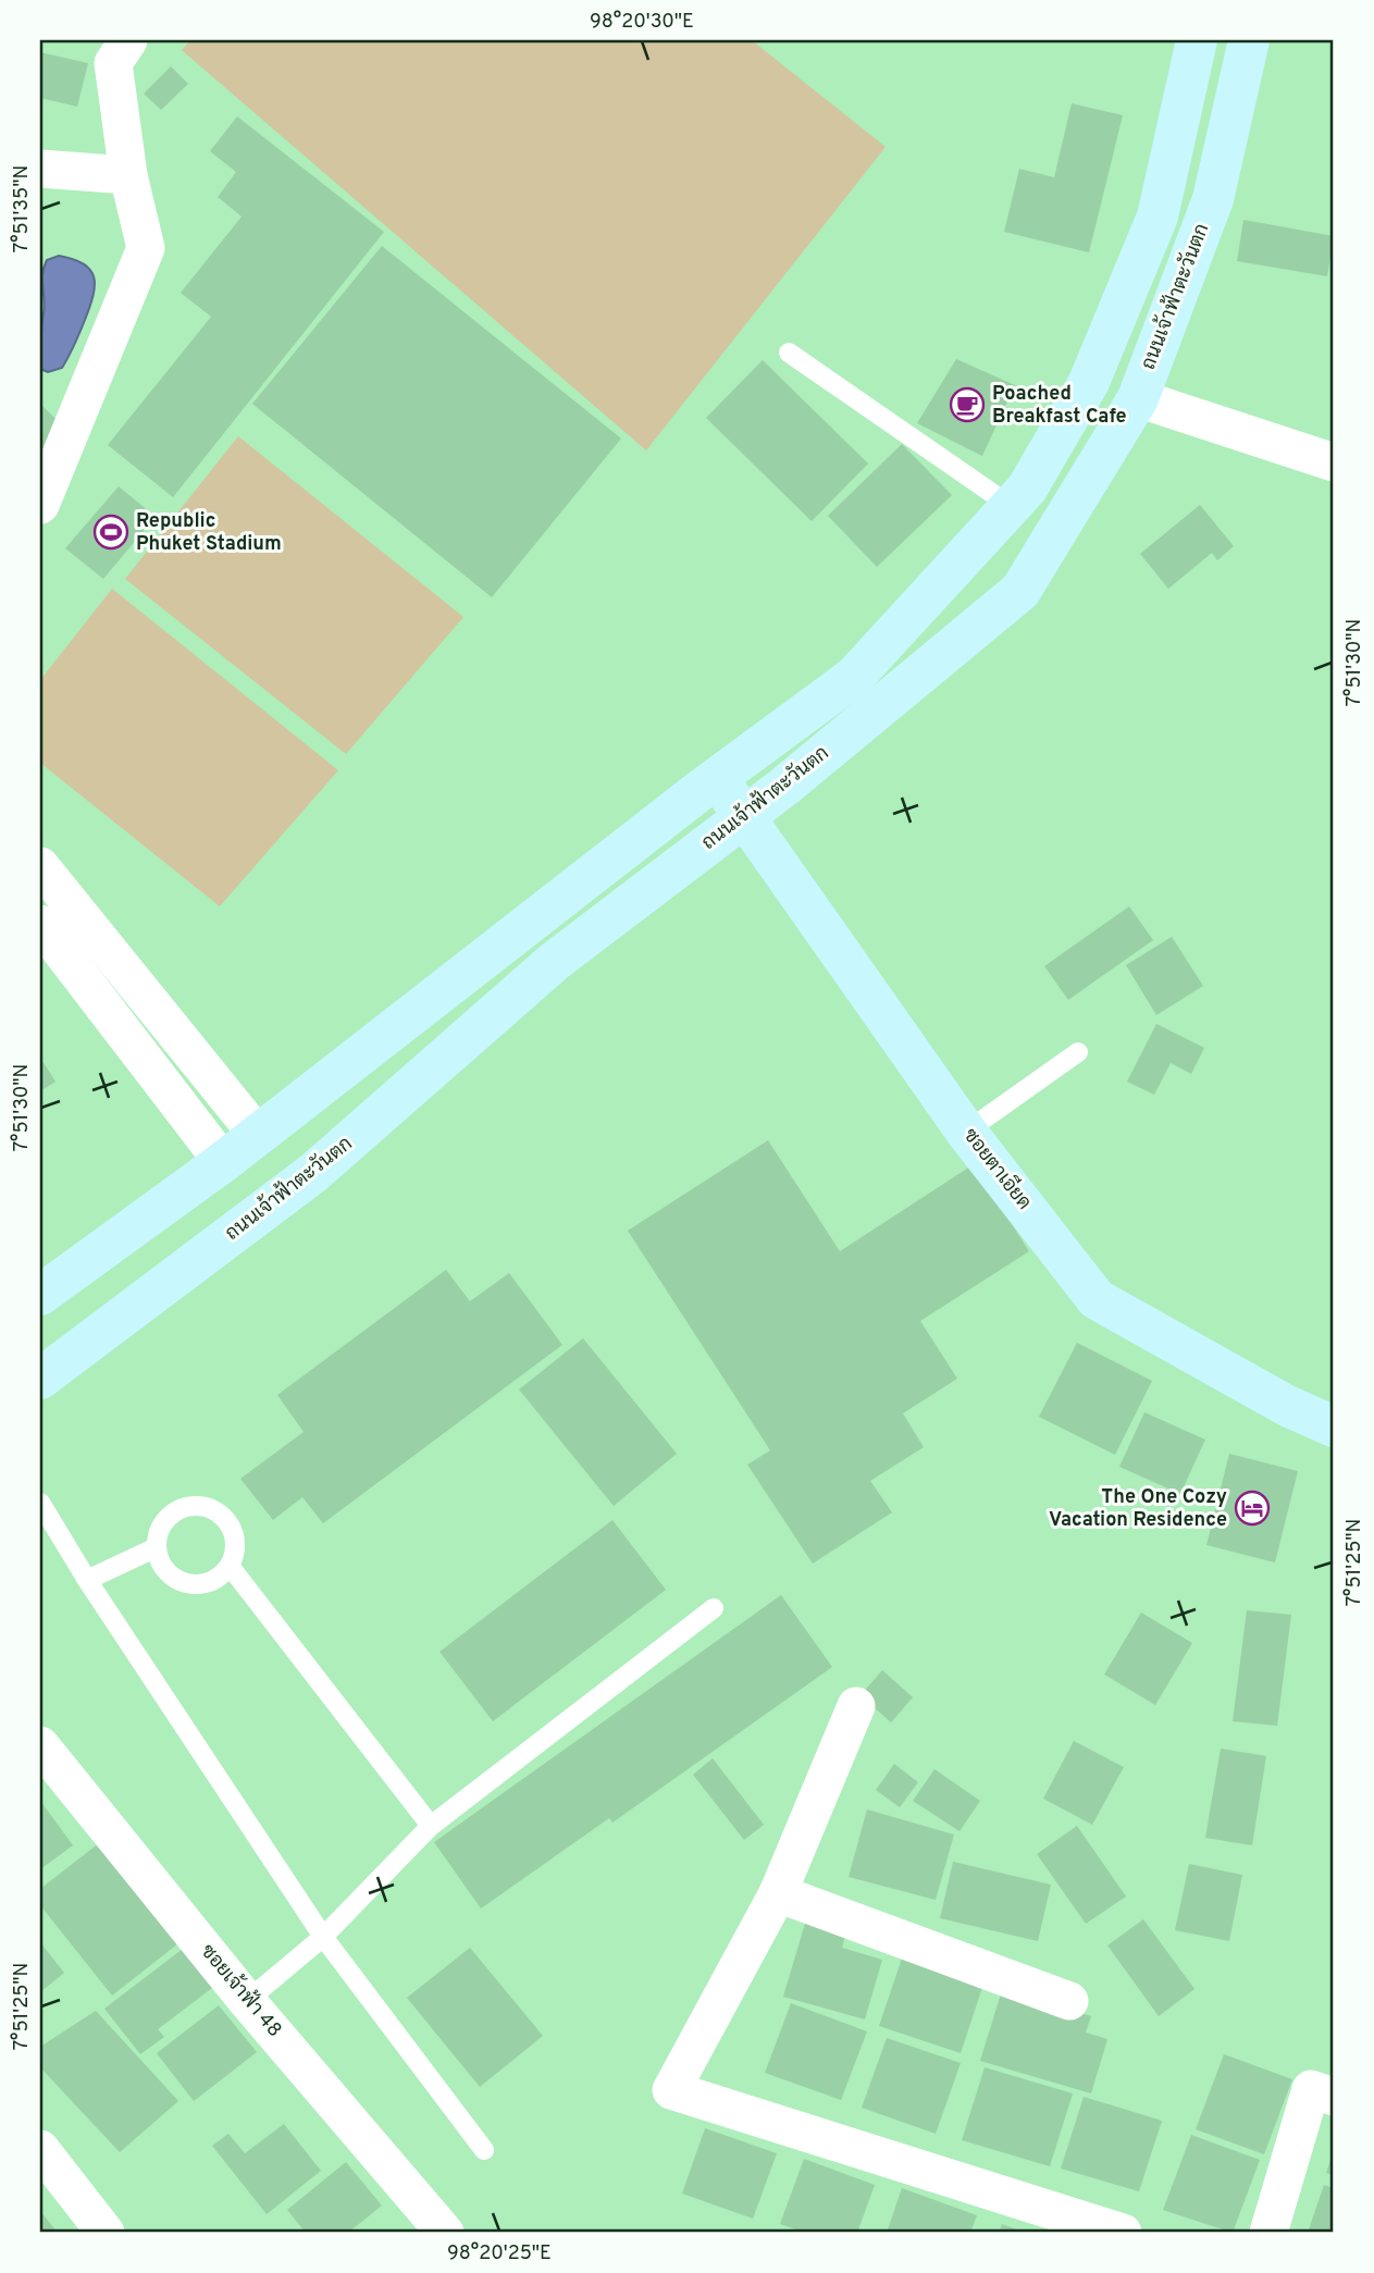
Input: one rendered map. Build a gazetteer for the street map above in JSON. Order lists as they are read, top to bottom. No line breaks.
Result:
{"streets":{"main road":["ถนนเจ้าฟ้าตะวันตก","ซอยตาเอียด"],"street":["ซอยเจ้าฟ้า 48"]},"crossings":[["ถนนเจ้าฟ้าตะวันตก","ซอยตาเอียด"]],"places":{"cafe":["Poached Breakfast Cafe"],"sports":["Republic Phuket Stadium"],"hotel":["The One Cozy Vacation Residence"]},"coordinates":["98°20'30\"E","7°51'35\"N","7°51'30\"N","7°51'25\"N","98°20'25\"E"]}
